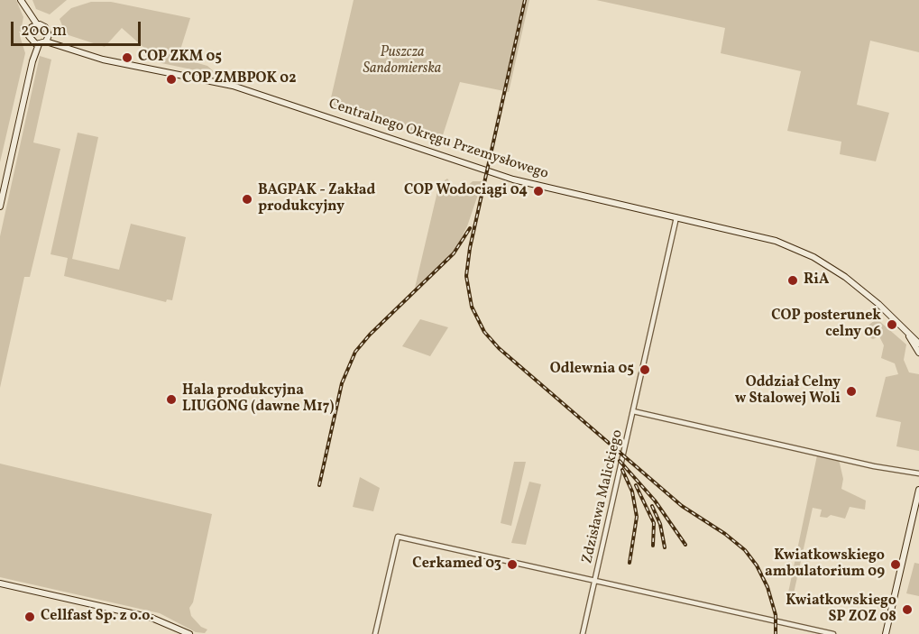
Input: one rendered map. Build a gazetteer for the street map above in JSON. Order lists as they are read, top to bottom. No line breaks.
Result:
{"streets":{"street":["Centralnego Okręgu Przemysłowego","Zdzisława Malickiego"]},"crossings":[["Centralnego Okręgu Przemysłowego","Zdzisława Malickiego"]],"parks":["Puszcza Sandomierska"],"places":["COP ZKM 05","COP ZMBPOK 02","COP Wodociągi 04","BAGPAK - Zakład produkcyjny","RiA","COP posterunek celny 06","Odlewnia 05","Oddział Celny w Stalowej Woli","Hala produkcyjna LIUGONG (dawne M17)","Cerkamed 03","Kwiatkowskiego ambulatorium 09","Kwiatkowskiego SP ZOZ 08","Cellfast Sp. z o.o."],"scale_bar":"200 m"}
